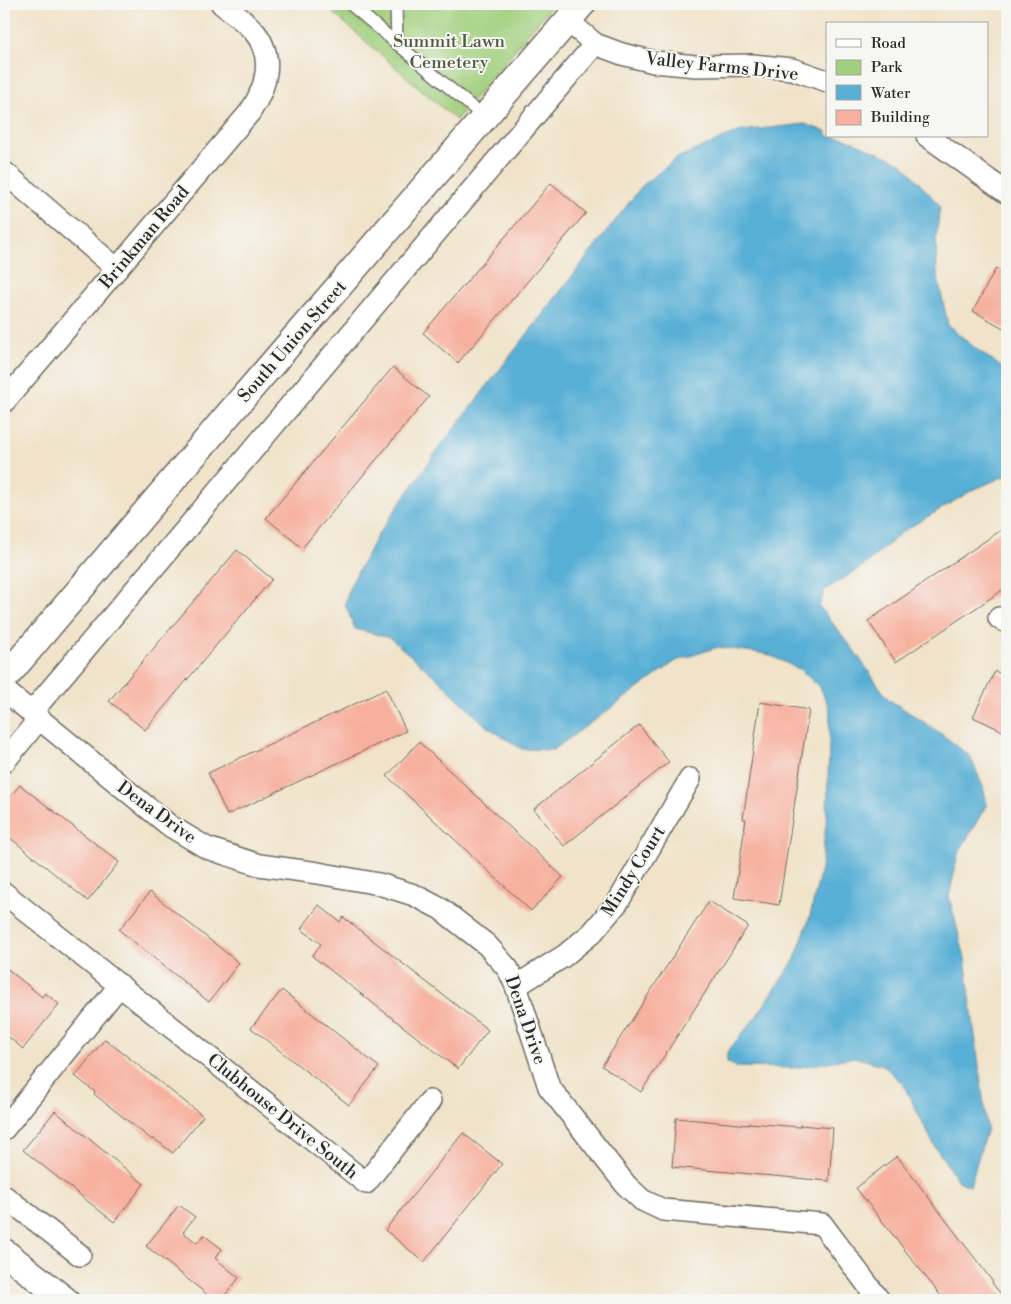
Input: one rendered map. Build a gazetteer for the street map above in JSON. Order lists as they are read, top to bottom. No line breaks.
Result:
{"streets":{"street":["Valley Farms Drive","Brinkman Road","South Union Street","Dena Drive","Mindy Court","Clubhouse Drive South"]},"crossings":[["Valley Farms Drive","South Union Street"],["Dena Drive","Mindy Court"]],"parks":["Summit Lawn Cemetery"],"legend":["Road","Park","Water","Building"]}
